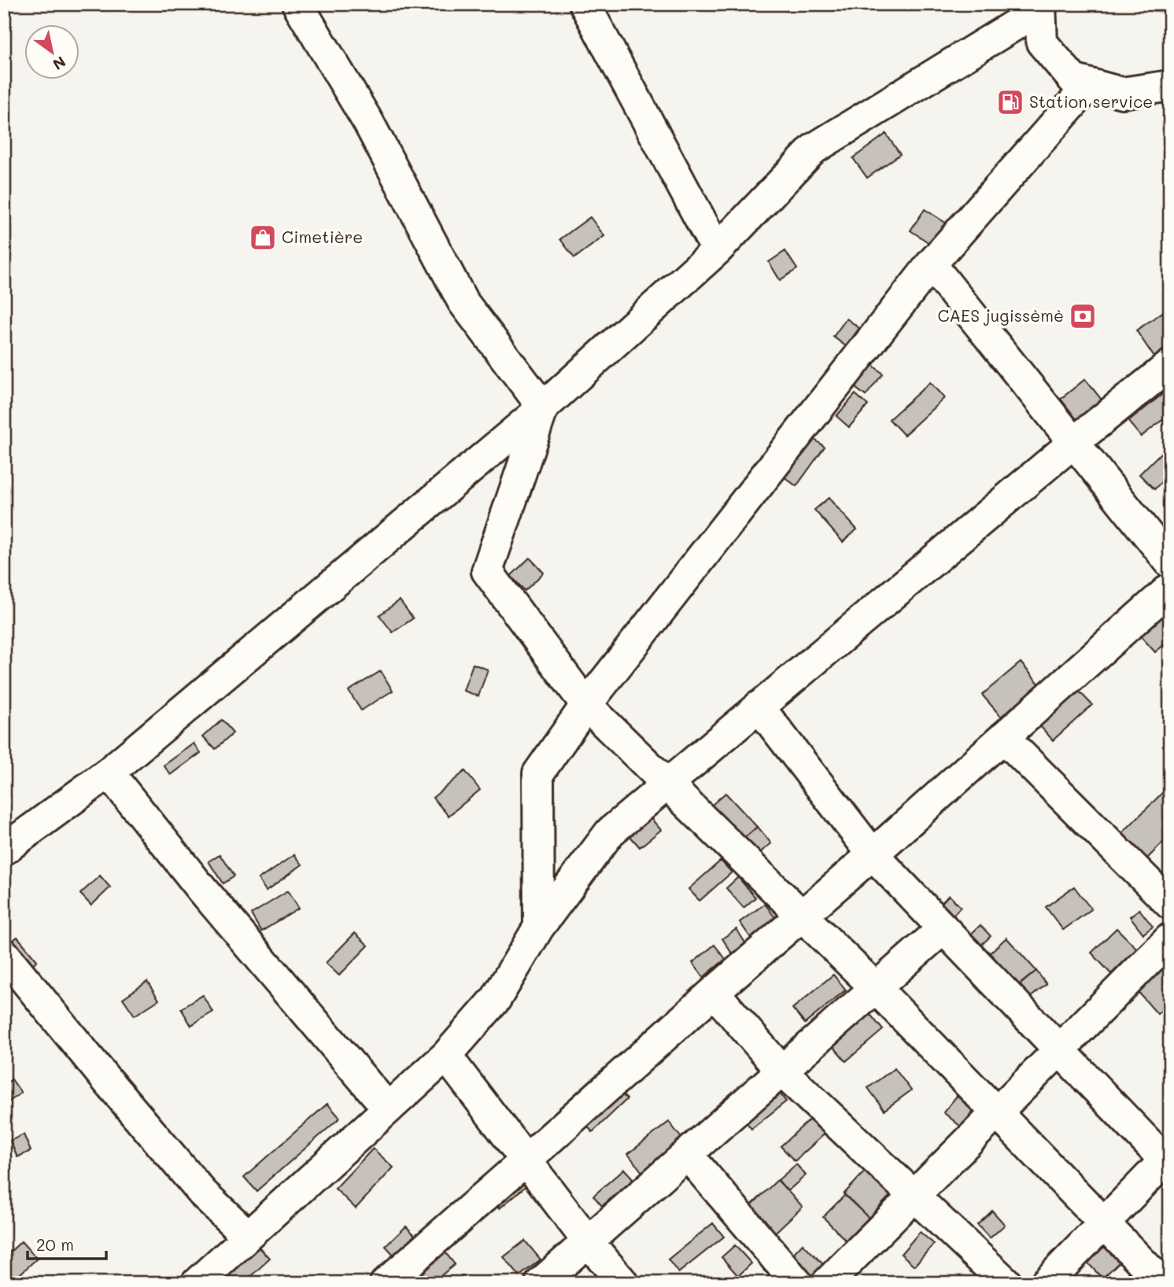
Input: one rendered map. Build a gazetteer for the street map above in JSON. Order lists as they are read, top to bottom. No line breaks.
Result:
{"places":{"fuel station":["Station service"],"shop":["Cimetière"],"bank":["CAES jugissèmè"]},"scale_bar":"20 m","north":"bottom right"}
